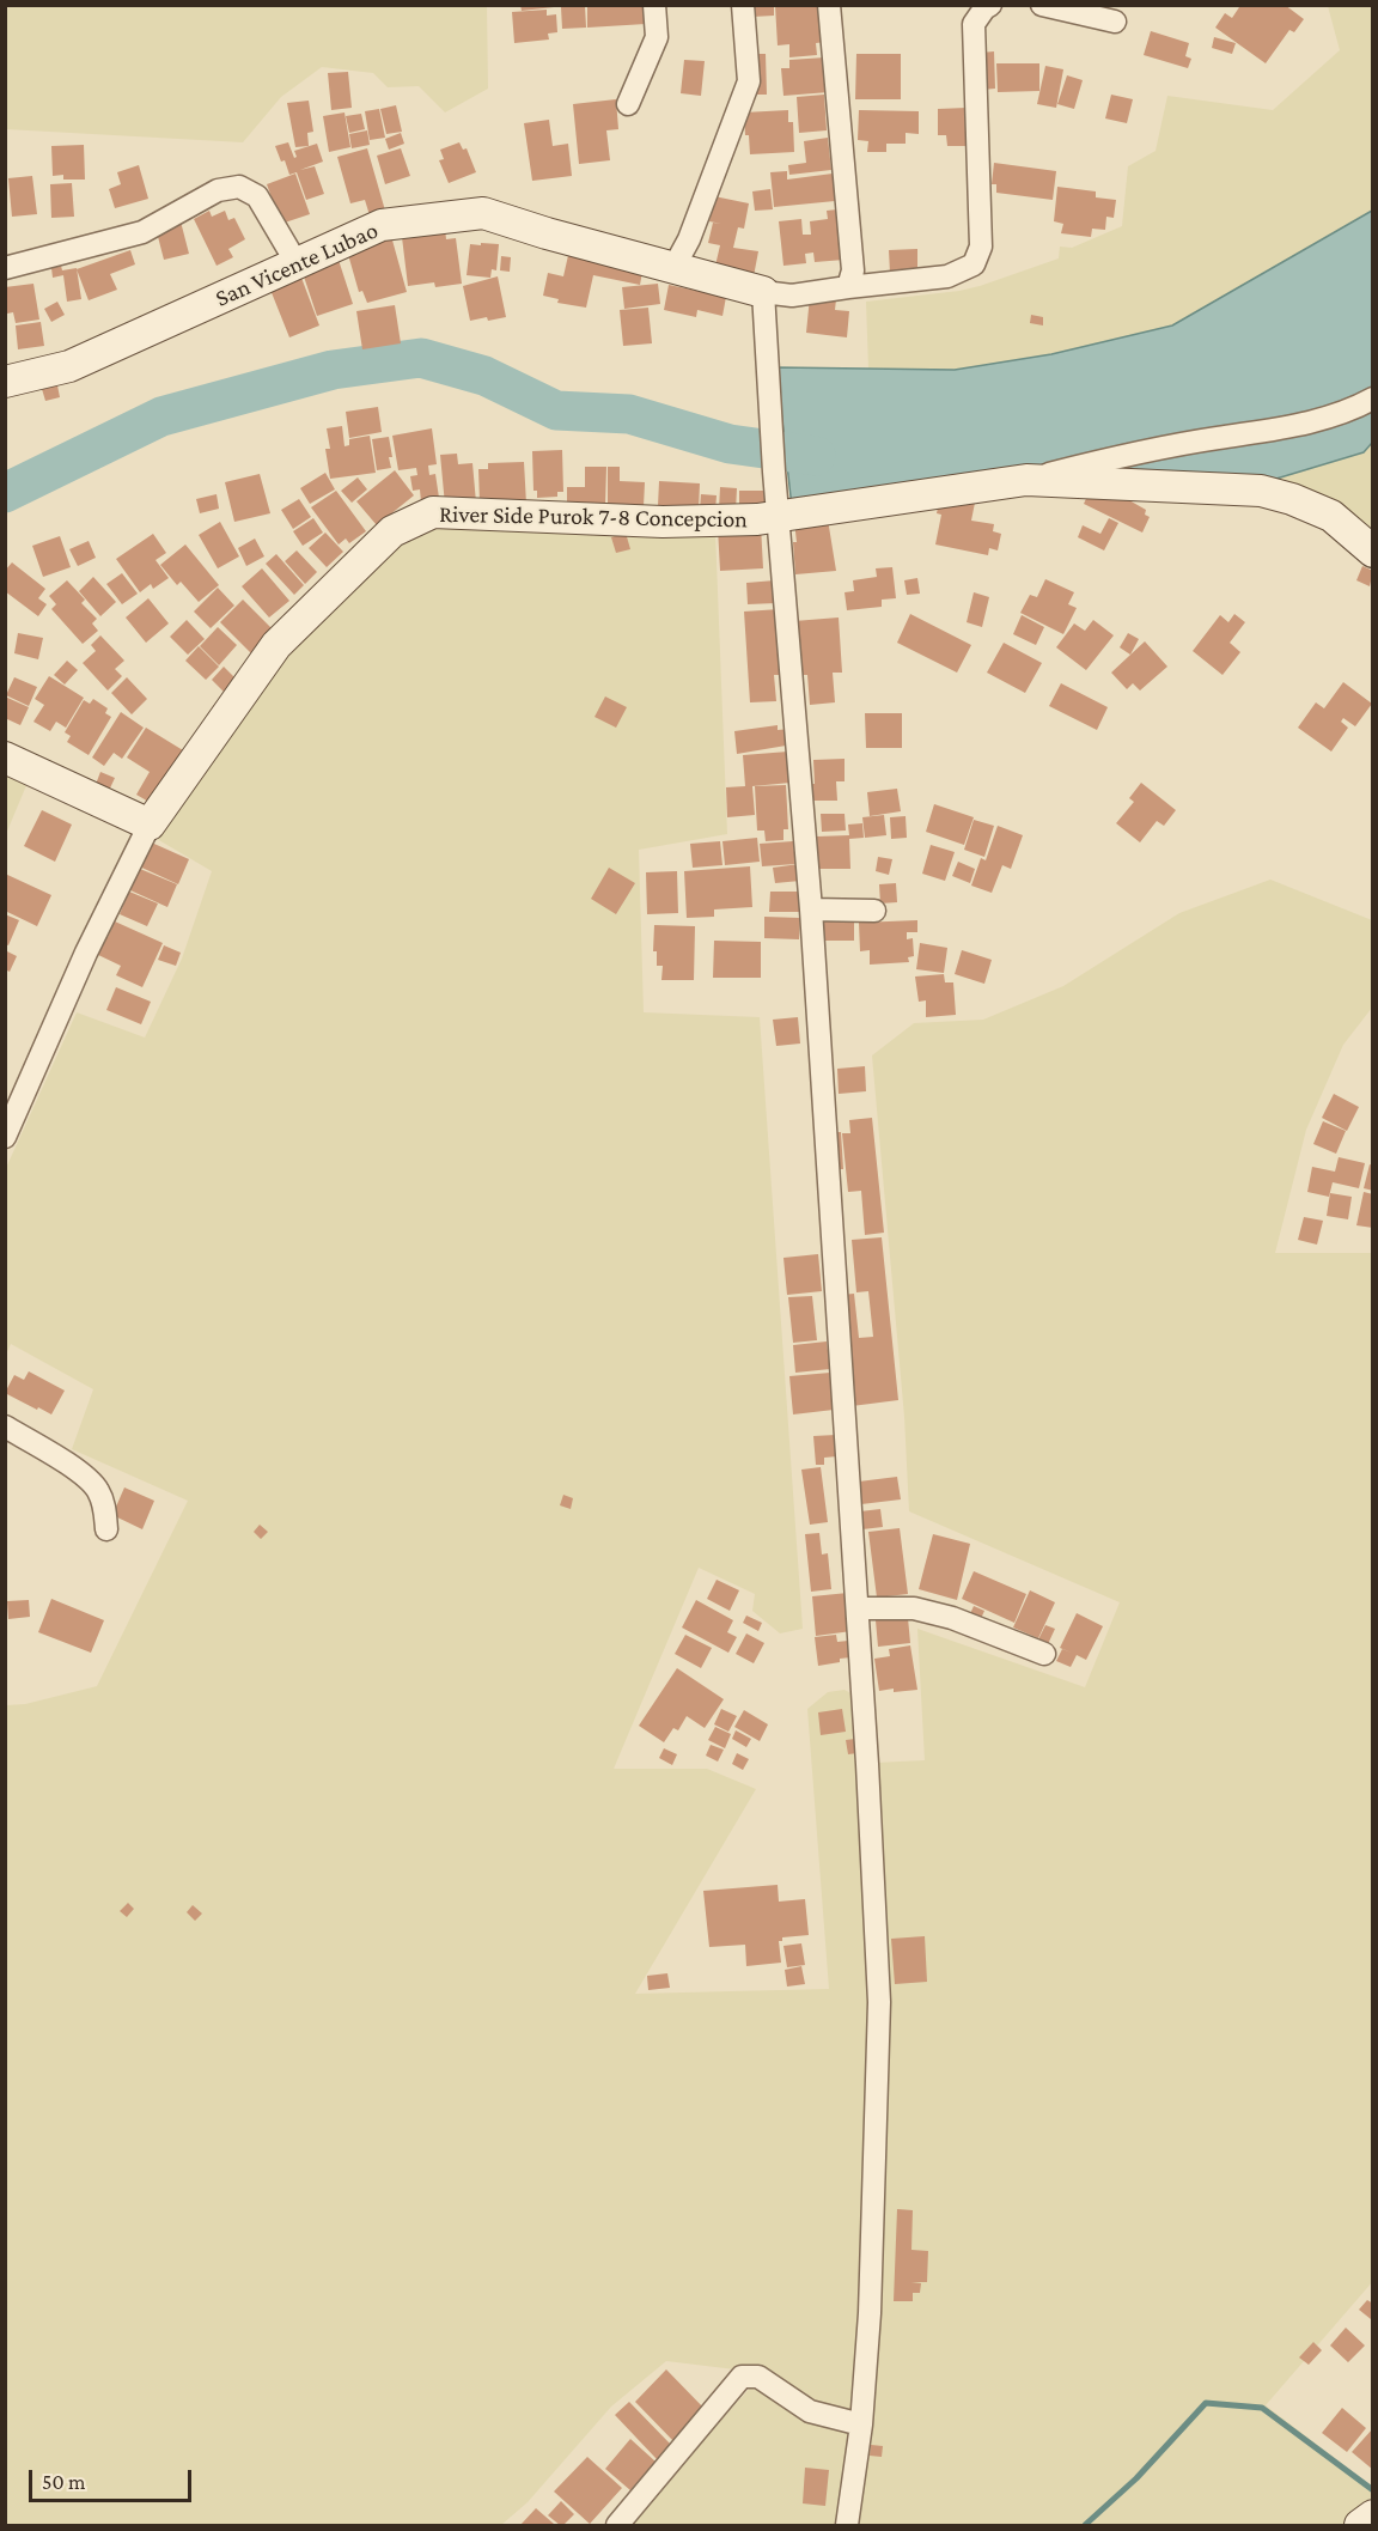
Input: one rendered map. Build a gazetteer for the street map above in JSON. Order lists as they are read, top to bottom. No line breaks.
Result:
{"streets":{"street":["San Vicente Lubao","River Side Purok 7-8 Concepcion"]},"scale_bar":"50 m"}
